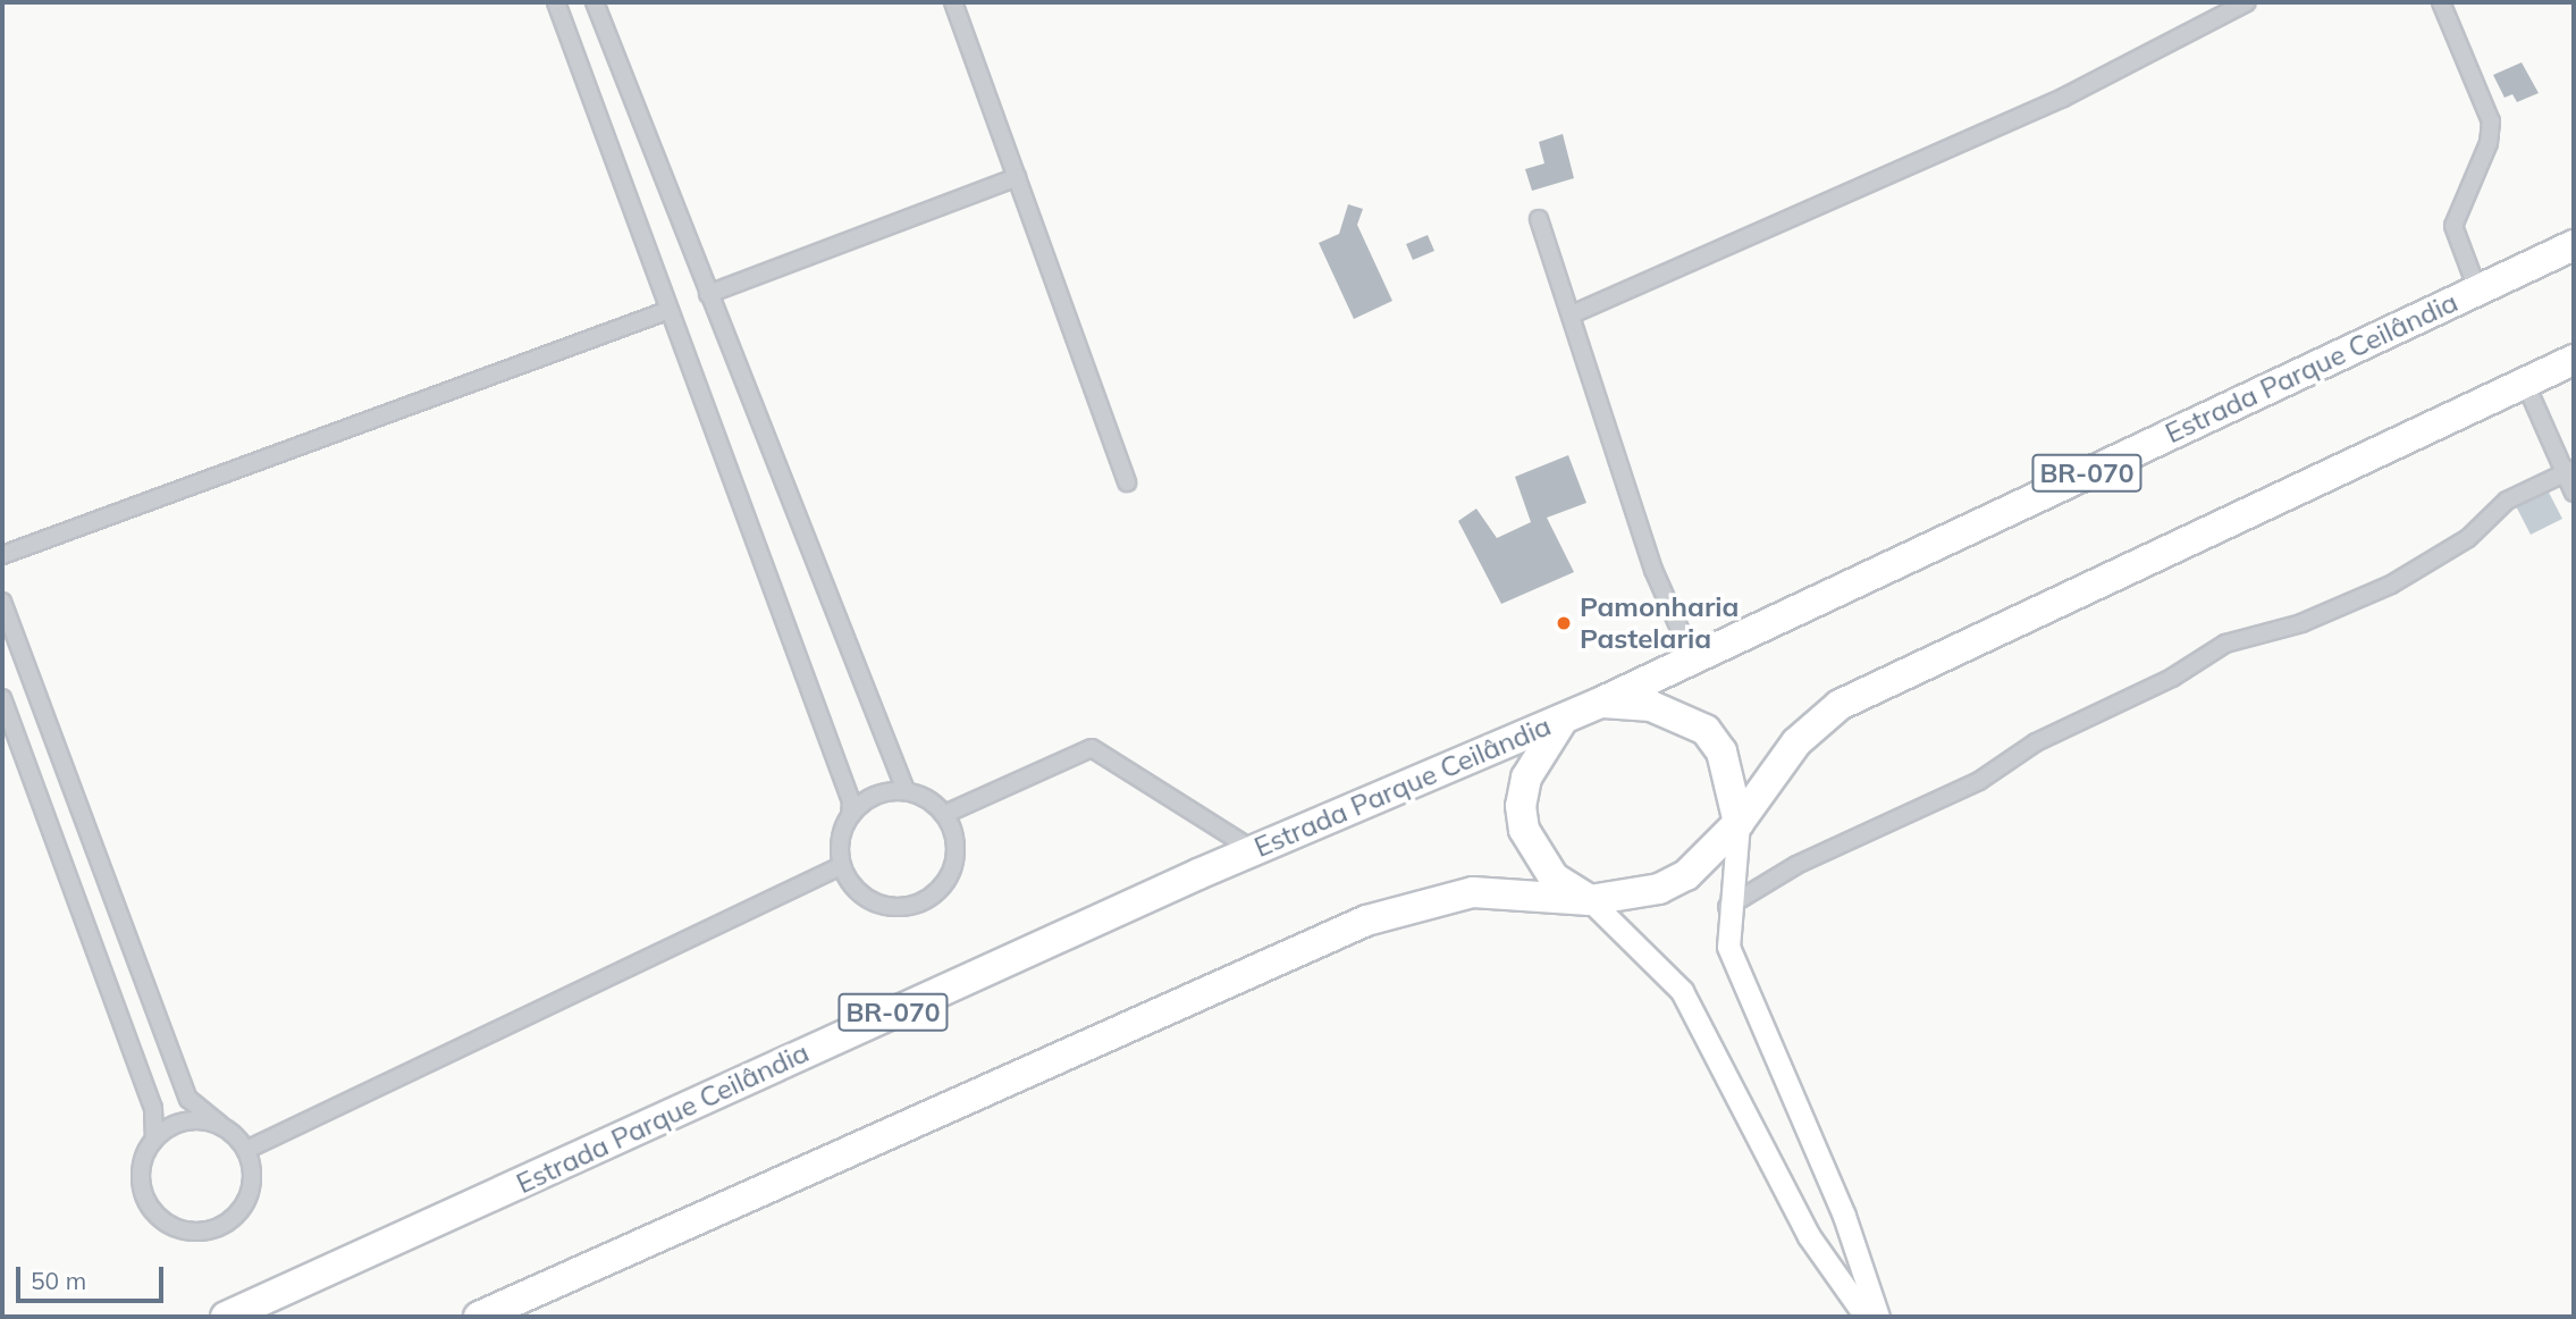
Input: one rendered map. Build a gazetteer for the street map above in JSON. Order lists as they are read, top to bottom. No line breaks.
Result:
{"streets":{"highway":["Estrada Parque Ceilândia","BR-070"]},"places":["Pamonharia Pastelaria"],"scale_bar":"50 m"}
